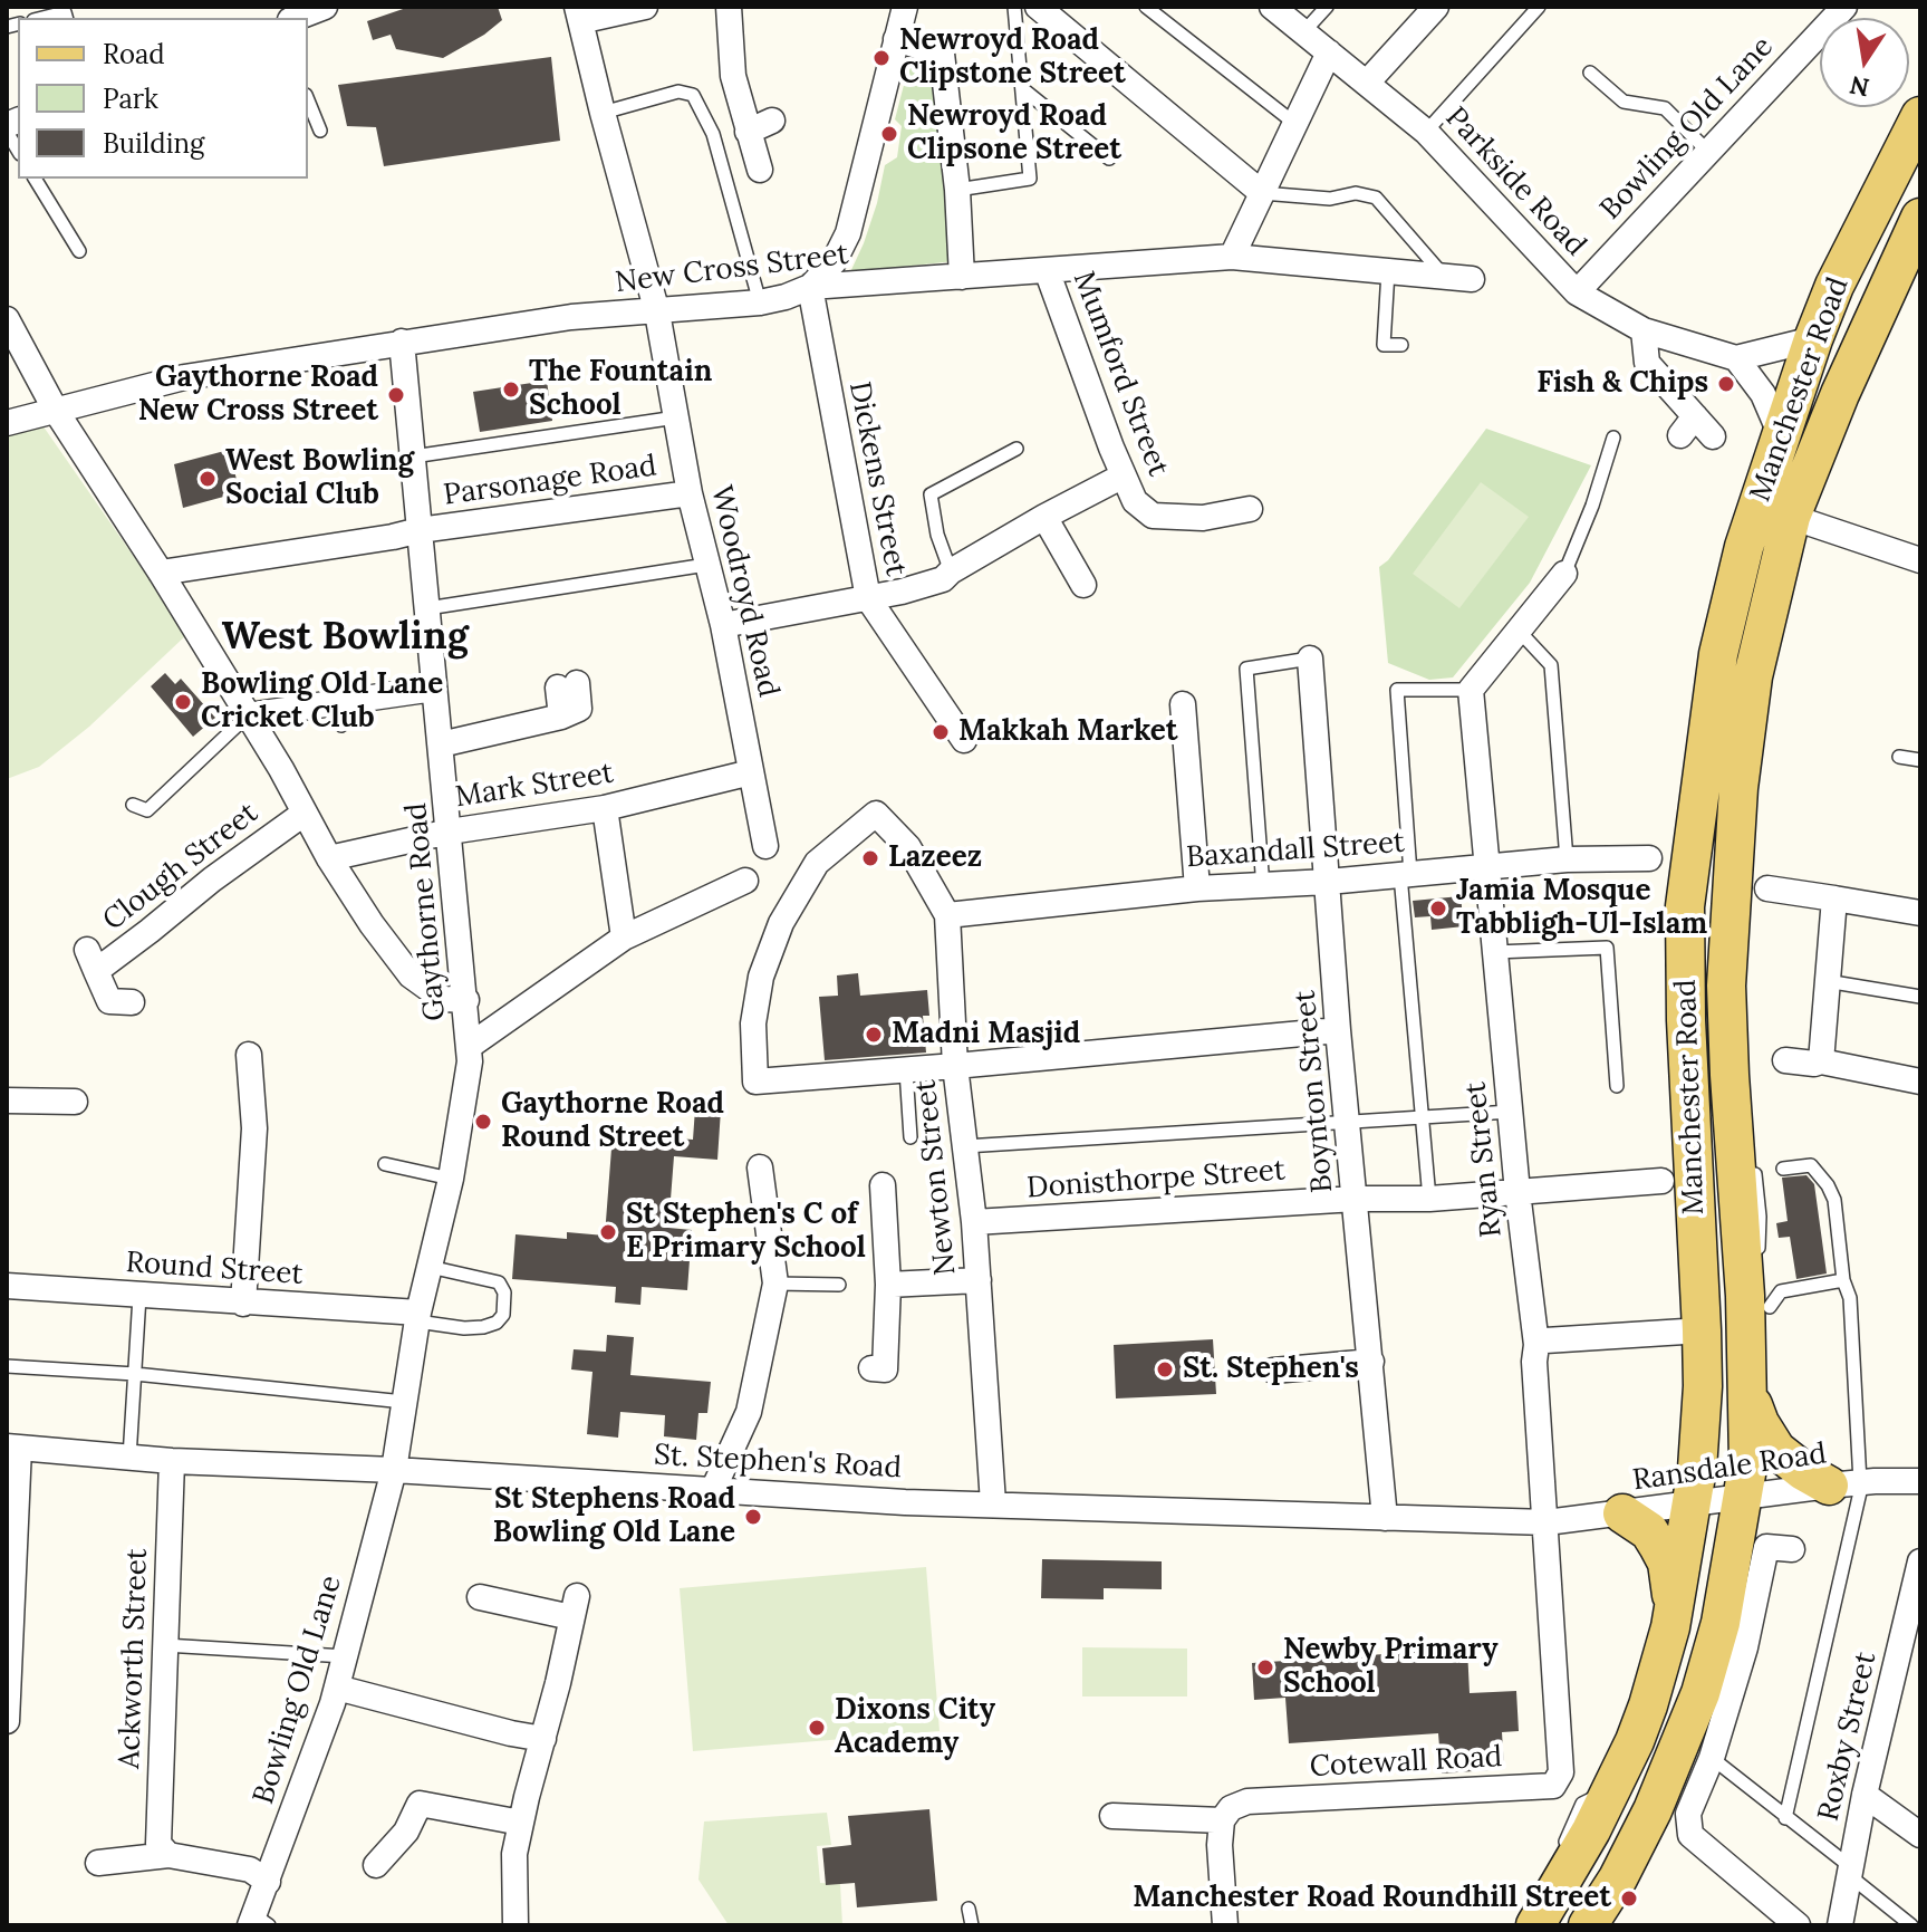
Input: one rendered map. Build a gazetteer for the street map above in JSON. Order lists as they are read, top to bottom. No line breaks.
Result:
{"streets":{"main road":["Manchester Road"],"street":["Bowling Old Lane","Parkside Road","New Cross Street","Mumford Street","Dickens Street","Parsonage Road","Woodroyd Road","Mark Street","Baxandall Street","Clough Street","Gaythorne Road","Boynton Street","Ryan Street","Newton Street","Donisthorpe Street","Round Street","St. Stephen's Road","Ransdale Road","Ackworth Street","Roxby Street","Cotewall Road"]},"crossings":[["Bowling Old Lane","Parkside Road"],["Bowling Old Lane","Gaythorne Road"],["Bowling Old Lane","St. Stephen's Road"],["New Cross Street","Mumford Street"],["New Cross Street","Dickens Street"],["New Cross Street","Woodroyd Road"],["New Cross Street","Gaythorne Road"],["Manchester Road","Ransdale Road"],["Parsonage Road","Woodroyd Road"],["Parsonage Road","Gaythorne Road"],["Woodroyd Road","Mark Street"],["Mark Street","Gaythorne Road"],["Baxandall Street","Boynton Street"],["Baxandall Street","Ryan Street"],["Baxandall Street","Newton Street"],["Gaythorne Road","Round Street"],["Gaythorne Road","St. Stephen's Road"],["Boynton Street","Donisthorpe Street"],["Boynton Street","St. Stephen's Road"],["Ryan Street","Donisthorpe Street"],["Ryan Street","St. Stephen's Road"],["Ryan Street","Ransdale Road"],["Ryan Street","Cotewall Road"],["Newton Street","Donisthorpe Street"],["Newton Street","St. Stephen's Road"],["St. Stephen's Road","Ransdale Road"],["St. Stephen's Road","Ackworth Street"]],"districts":["West Bowling"],"places":["Newroyd Road Clipstone Street","Newroyd Road Clipsone Street","Fish & Chips","The Fountain School","Gaythorne Road New Cross Street","West Bowling Social Club","Bowling Old Lane Cricket Club","Makkah Market","Lazeez","Jamia Mosque Tabbligh-Ul-Islam","Madni Masjid","Gaythorne Road Round Street","St Stephen's C of E Primary School","St. Stephen's","St Stephens Road Bowling Old Lane","Newby Primary School","Dixons City Academy","Manchester Road Roundhill Street"],"legend":["Road","Park","Building"],"north":"bottom"}
